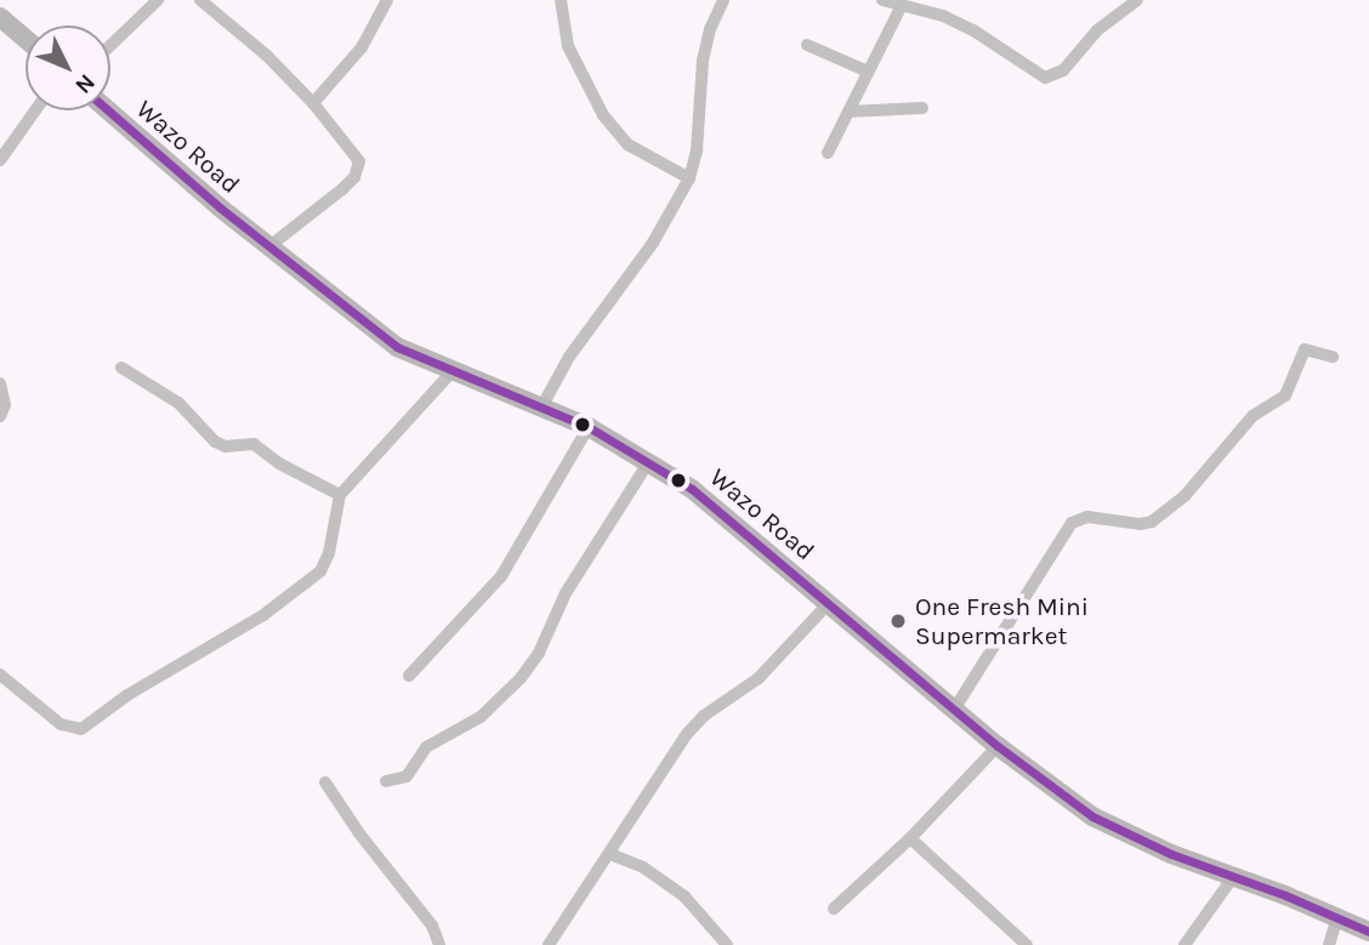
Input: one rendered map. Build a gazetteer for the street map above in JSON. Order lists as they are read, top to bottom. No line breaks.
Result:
{"streets":{"main road":["Wazo Road"]},"places":["One Fresh Mini Supermarket"],"north":"bottom right"}
